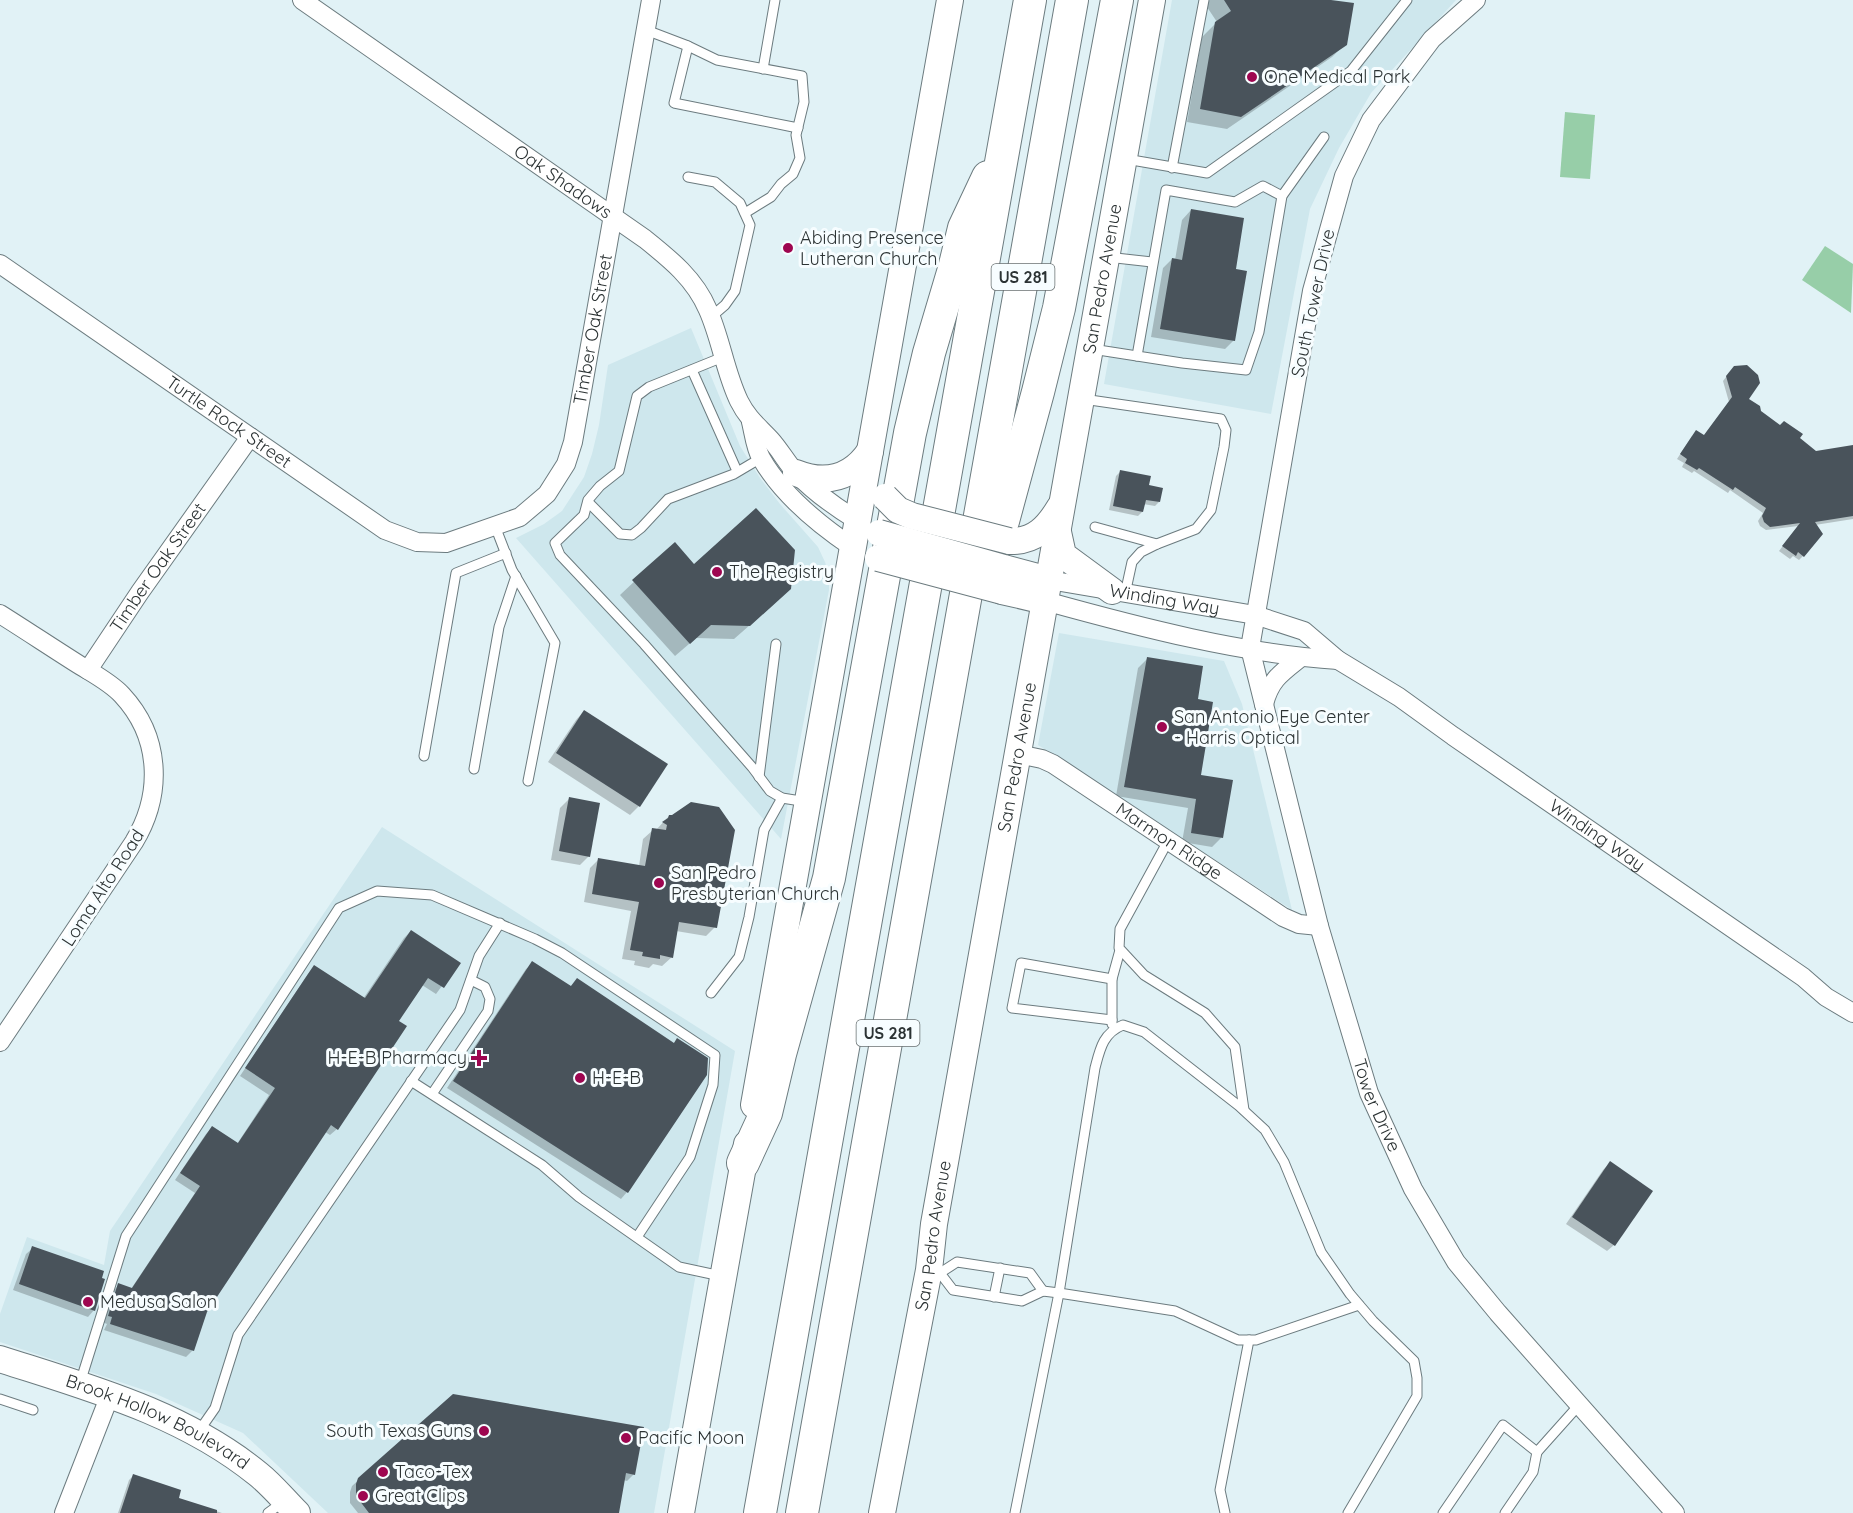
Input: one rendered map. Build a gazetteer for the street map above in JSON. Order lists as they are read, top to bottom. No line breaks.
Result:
{"streets":{"highway":["US 281"],"main road":["San Pedro Avenue","Brook Hollow Boulevard"],"street":["Oak Shadows","South Tower Drive","Timber Oak Street","Turtle Rock Street","Winding Way","Marmon Ridge","Loma Alto Road","Tower Drive"]},"crossings":[["Oak Shadows","Timber Oak Street"],["San Pedro Avenue","Winding Way"],["San Pedro Avenue","Marmon Ridge"],["South Tower Drive","Winding Way"],["South Tower Drive","Tower Drive"],["Timber Oak Street","Turtle Rock Street"],["Timber Oak Street","Loma Alto Road"],["Winding Way","Tower Drive"],["Marmon Ridge","Tower Drive"]],"places":{"other":["One Medical Park","Abiding Presence Lutheran Church","The Registry","San Antonio Eye Center - Harris Optical","San Pedro Presbyterian Church","H-E-B","Medusa Salon","South Texas Guns","Pacific Moon","Taco-Tex","Great Clips"],"health":["H-E-B Pharmacy"]}}
